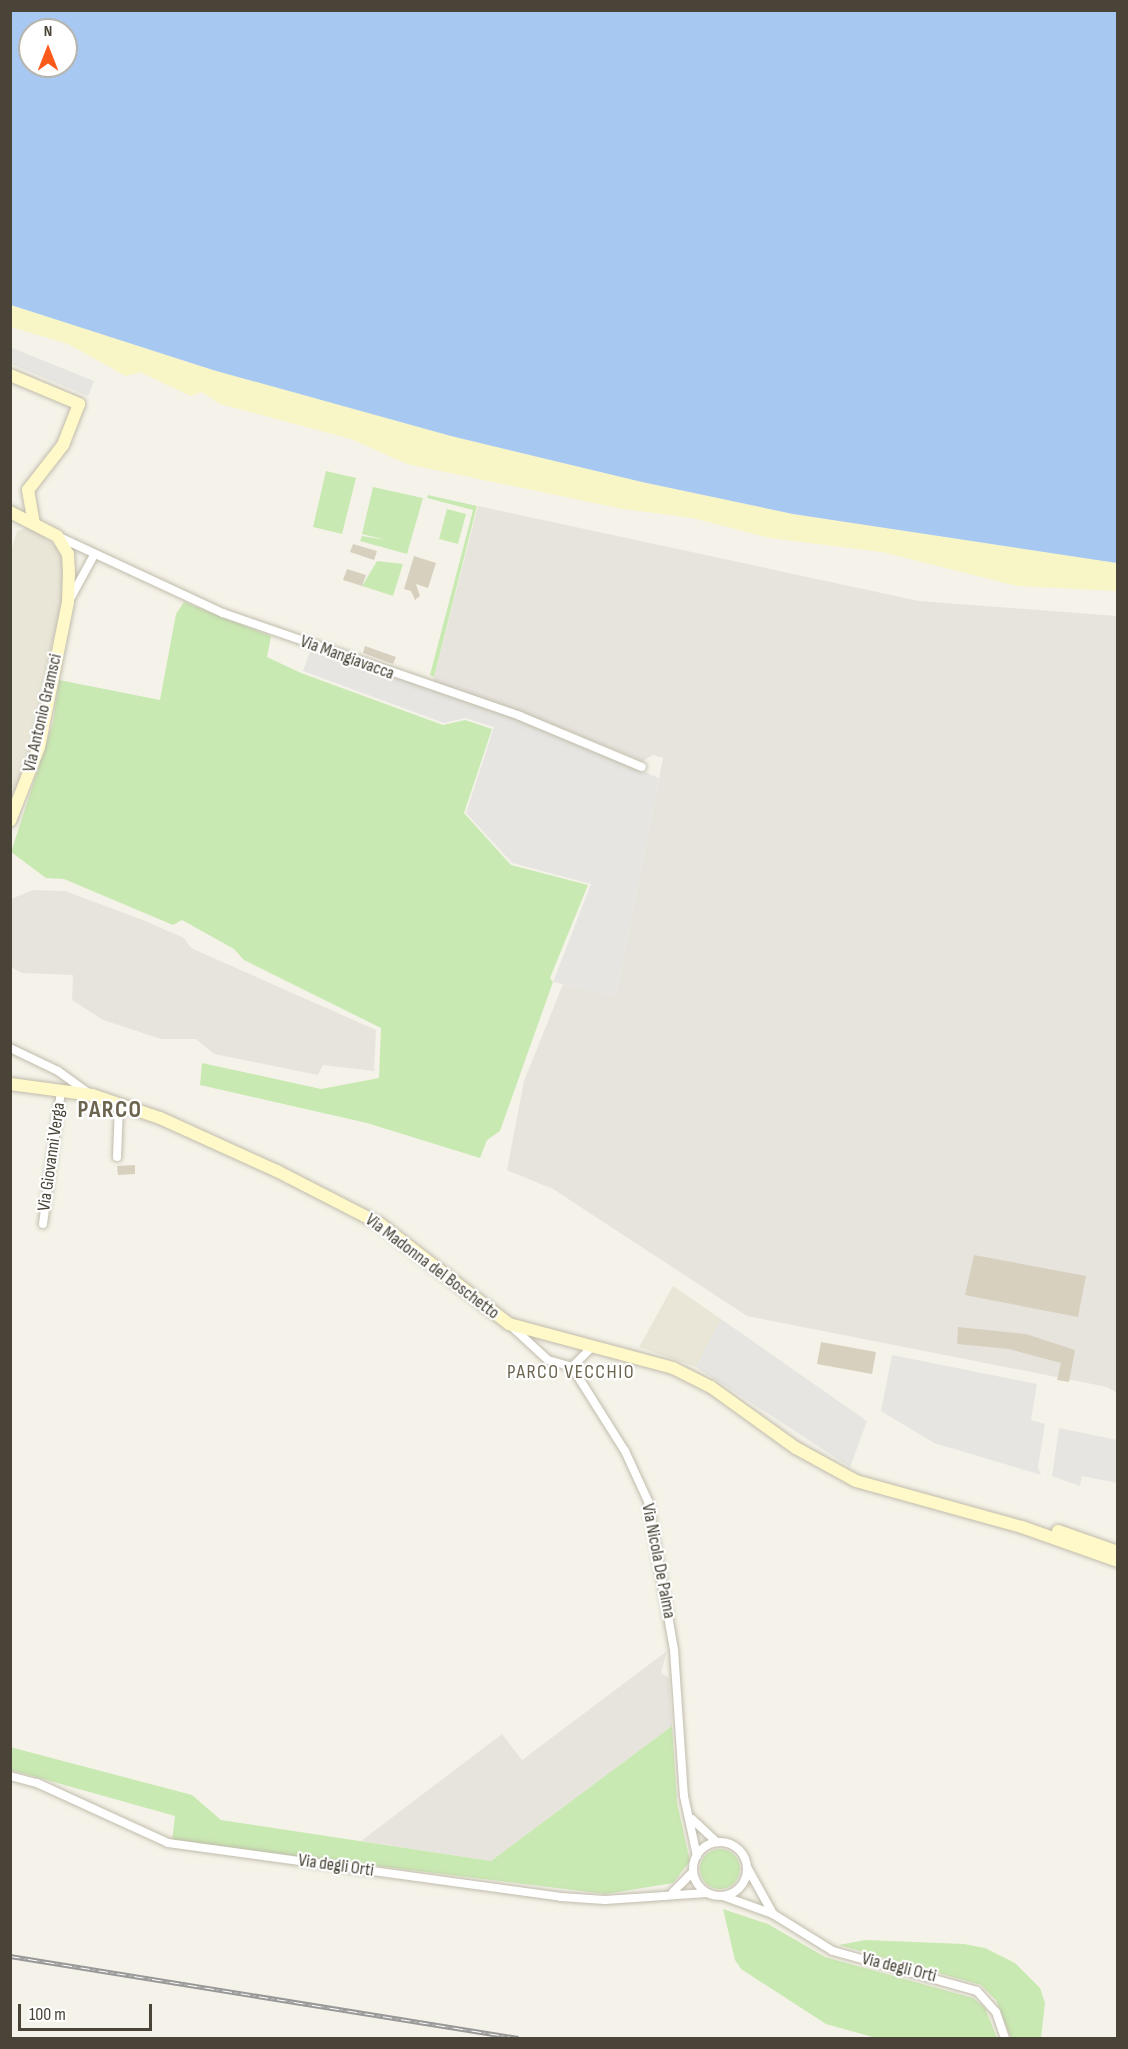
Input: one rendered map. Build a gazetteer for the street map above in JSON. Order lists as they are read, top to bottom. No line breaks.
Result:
{"streets":{"main road":["Via Antonio Gramsci","Via Madonna del Boschetto"],"street":["Via Mangiavacca","Via Giovanni Verga","Via Nicola De Palma","Via degli Orti"]},"crossings":[["Via Mangiavacca","Via Antonio Gramsci"],["Via Giovanni Verga","Via Madonna del Boschetto"],["Via Nicola De Palma","Via degli Orti"]],"districts":["PARCO","PARCO VECCHIO"],"scale_bar":"100 m","north":"top"}
